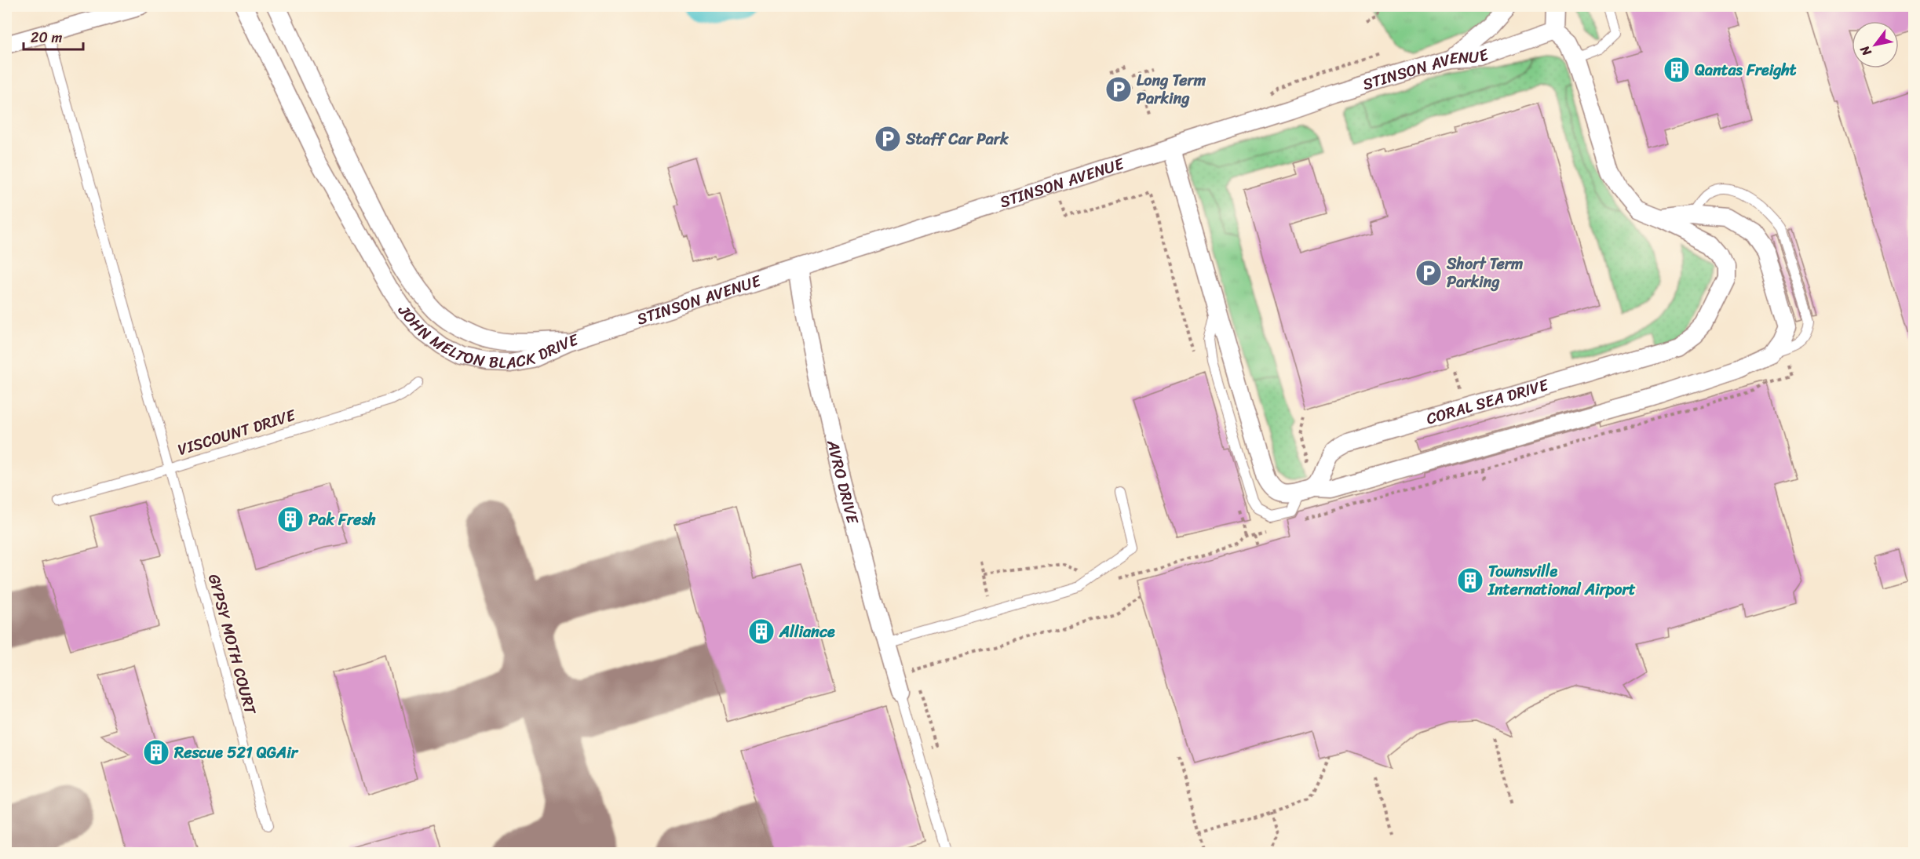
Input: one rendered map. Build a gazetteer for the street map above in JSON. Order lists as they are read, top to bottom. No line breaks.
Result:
{"streets":{"street":["STINSON AVENUE","JOHN MELTON BLACK DRIVE","CORAL SEA DRIVE","AVRO DRIVE"],"lane":["VISCOUNT DRIVE","GYPSY MOTH COURT"]},"crossings":[["STINSON AVENUE","JOHN MELTON BLACK DRIVE"],["STINSON AVENUE","CORAL SEA DRIVE"],["STINSON AVENUE","AVRO DRIVE"],["VISCOUNT DRIVE","GYPSY MOTH COURT"]],"places":{"building":["Qantas Freight","Pak Fresh","Townsville International Airport","Alliance","Rescue 521 QGAir"],"parking":["Long Term Parking","Staff Car Park","Short Term Parking"]},"scale_bar":"20 m","north":"bottom left"}
